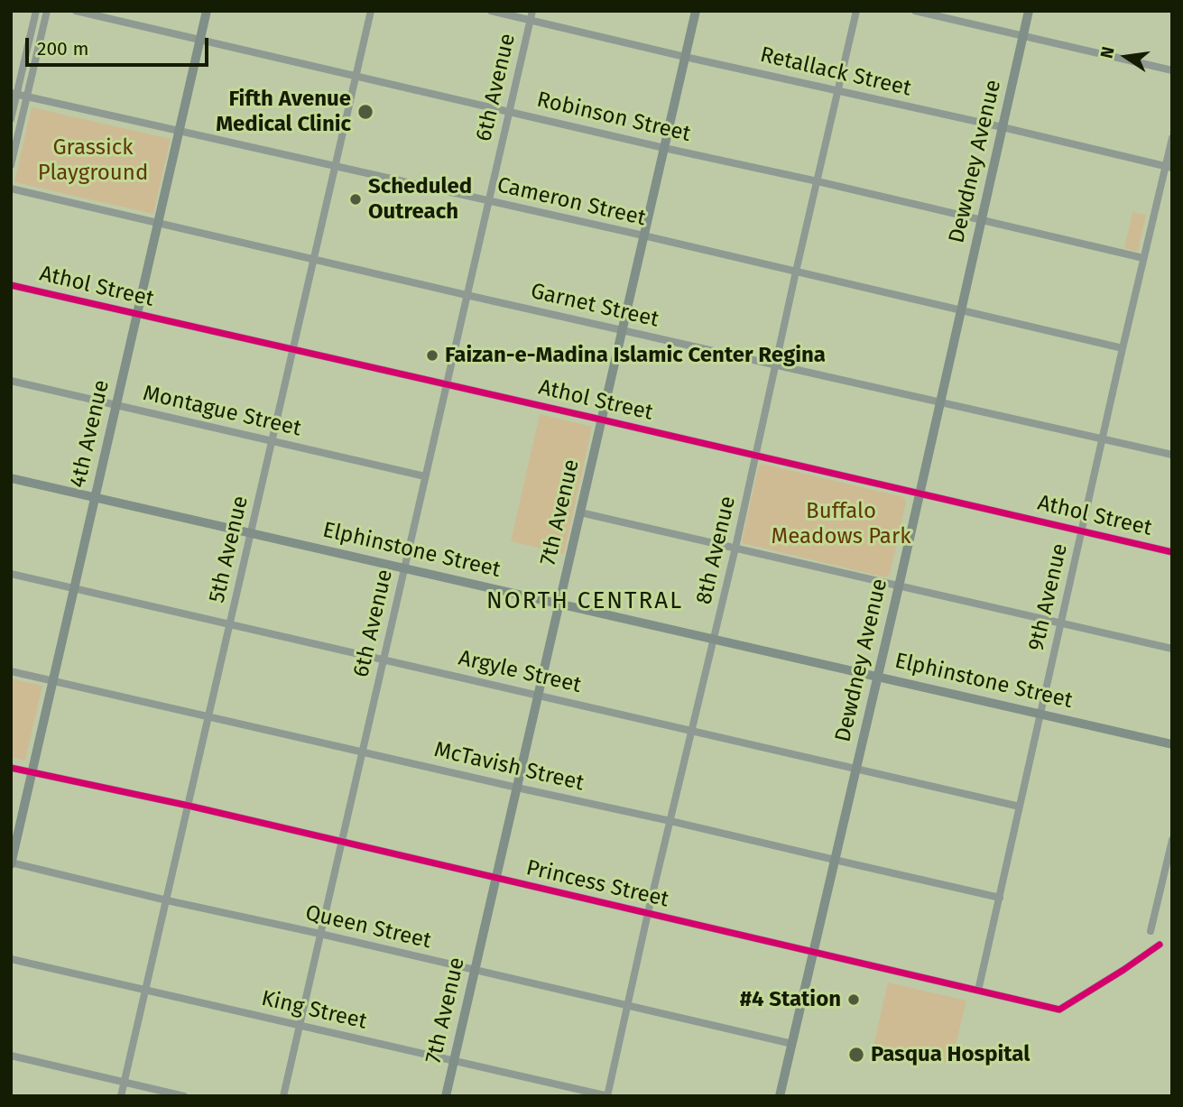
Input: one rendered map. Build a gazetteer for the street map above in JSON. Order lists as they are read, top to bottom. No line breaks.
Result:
{"streets":{"street":["Retallack Street","6th Avenue","Robinson Street","Dewdney Avenue","Cameron Street","Athol Street","Garnet Street","Montague Street","4th Avenue","7th Avenue","5th Avenue","Elphinstone Street","8th Avenue","9th Avenue","Argyle Street","McTavish Street","Princess Street","Queen Street","King Street"]},"crossings":[["Retallack Street","6th Avenue"],["Retallack Street","Dewdney Avenue"],["Retallack Street","7th Avenue"],["Retallack Street","8th Avenue"],["Retallack Street","9th Avenue"],["6th Avenue","Robinson Street"],["6th Avenue","Cameron Street"],["6th Avenue","Athol Street"],["6th Avenue","Garnet Street"],["6th Avenue","Montague Street"],["6th Avenue","Elphinstone Street"],["6th Avenue","Argyle Street"],["6th Avenue","McTavish Street"],["6th Avenue","Princess Street"],["6th Avenue","Queen Street"],["6th Avenue","King Street"],["Robinson Street","Dewdney Avenue"],["Robinson Street","4th Avenue"],["Robinson Street","7th Avenue"],["Robinson Street","5th Avenue"],["Robinson Street","8th Avenue"],["Robinson Street","9th Avenue"],["Dewdney Avenue","Cameron Street"],["Dewdney Avenue","Athol Street"],["Dewdney Avenue","Garnet Street"],["Dewdney Avenue","Elphinstone Street"],["Dewdney Avenue","Argyle Street"],["Dewdney Avenue","McTavish Street"],["Dewdney Avenue","Princess Street"],["Dewdney Avenue","Queen Street"],["Cameron Street","4th Avenue"],["Cameron Street","7th Avenue"],["Cameron Street","5th Avenue"],["Cameron Street","8th Avenue"],["Cameron Street","9th Avenue"],["Athol Street","4th Avenue"],["Athol Street","7th Avenue"],["Athol Street","5th Avenue"],["Athol Street","8th Avenue"],["Athol Street","9th Avenue"],["Garnet Street","4th Avenue"],["Garnet Street","7th Avenue"],["Garnet Street","5th Avenue"],["Garnet Street","8th Avenue"],["Garnet Street","9th Avenue"],["Montague Street","4th Avenue"],["Montague Street","5th Avenue"],["4th Avenue","Elphinstone Street"],["4th Avenue","Argyle Street"],["4th Avenue","McTavish Street"],["4th Avenue","Princess Street"],["4th Avenue","Queen Street"],["7th Avenue","Elphinstone Street"],["7th Avenue","Argyle Street"],["7th Avenue","McTavish Street"],["7th Avenue","Princess Street"],["7th Avenue","Queen Street"],["7th Avenue","King Street"],["5th Avenue","Elphinstone Street"],["5th Avenue","Argyle Street"],["5th Avenue","McTavish Street"],["5th Avenue","Princess Street"],["5th Avenue","Queen Street"],["5th Avenue","King Street"],["Elphinstone Street","8th Avenue"],["Elphinstone Street","9th Avenue"],["8th Avenue","Argyle Street"],["8th Avenue","McTavish Street"],["8th Avenue","Princess Street"],["8th Avenue","Queen Street"],["8th Avenue","King Street"],["9th Avenue","Argyle Street"],["9th Avenue","McTavish Street"],["9th Avenue","Princess Street"]],"districts":["NORTH CENTRAL"],"parks":["Grassick Playground","Buffalo Meadows Park"],"places":["Fifth Avenue Medical Clinic","Scheduled Outreach","Faizan-e-Madina Islamic Center Regina","#4 Station","Pasqua Hospital"],"scale_bar":"200 m","north":"left"}
